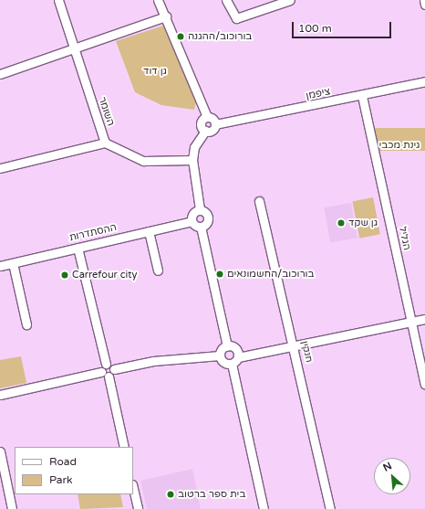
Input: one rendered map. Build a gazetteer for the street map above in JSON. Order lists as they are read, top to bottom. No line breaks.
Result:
{"streets":{"street":["ציפמן","השומר","ההסתדרות","הגליל","חנקין"]},"crossings":[["ציפמן","הגליל"]],"parks":["גן דוד","גינת מכבי"],"places":["בורוכוב/ההגנה","גן שקד","בורוכוב/החשמונאים","Carrefour city","בית ספר ברטוב"],"legend":["Road","Park"],"scale_bar":"100 m","north":"top left"}
